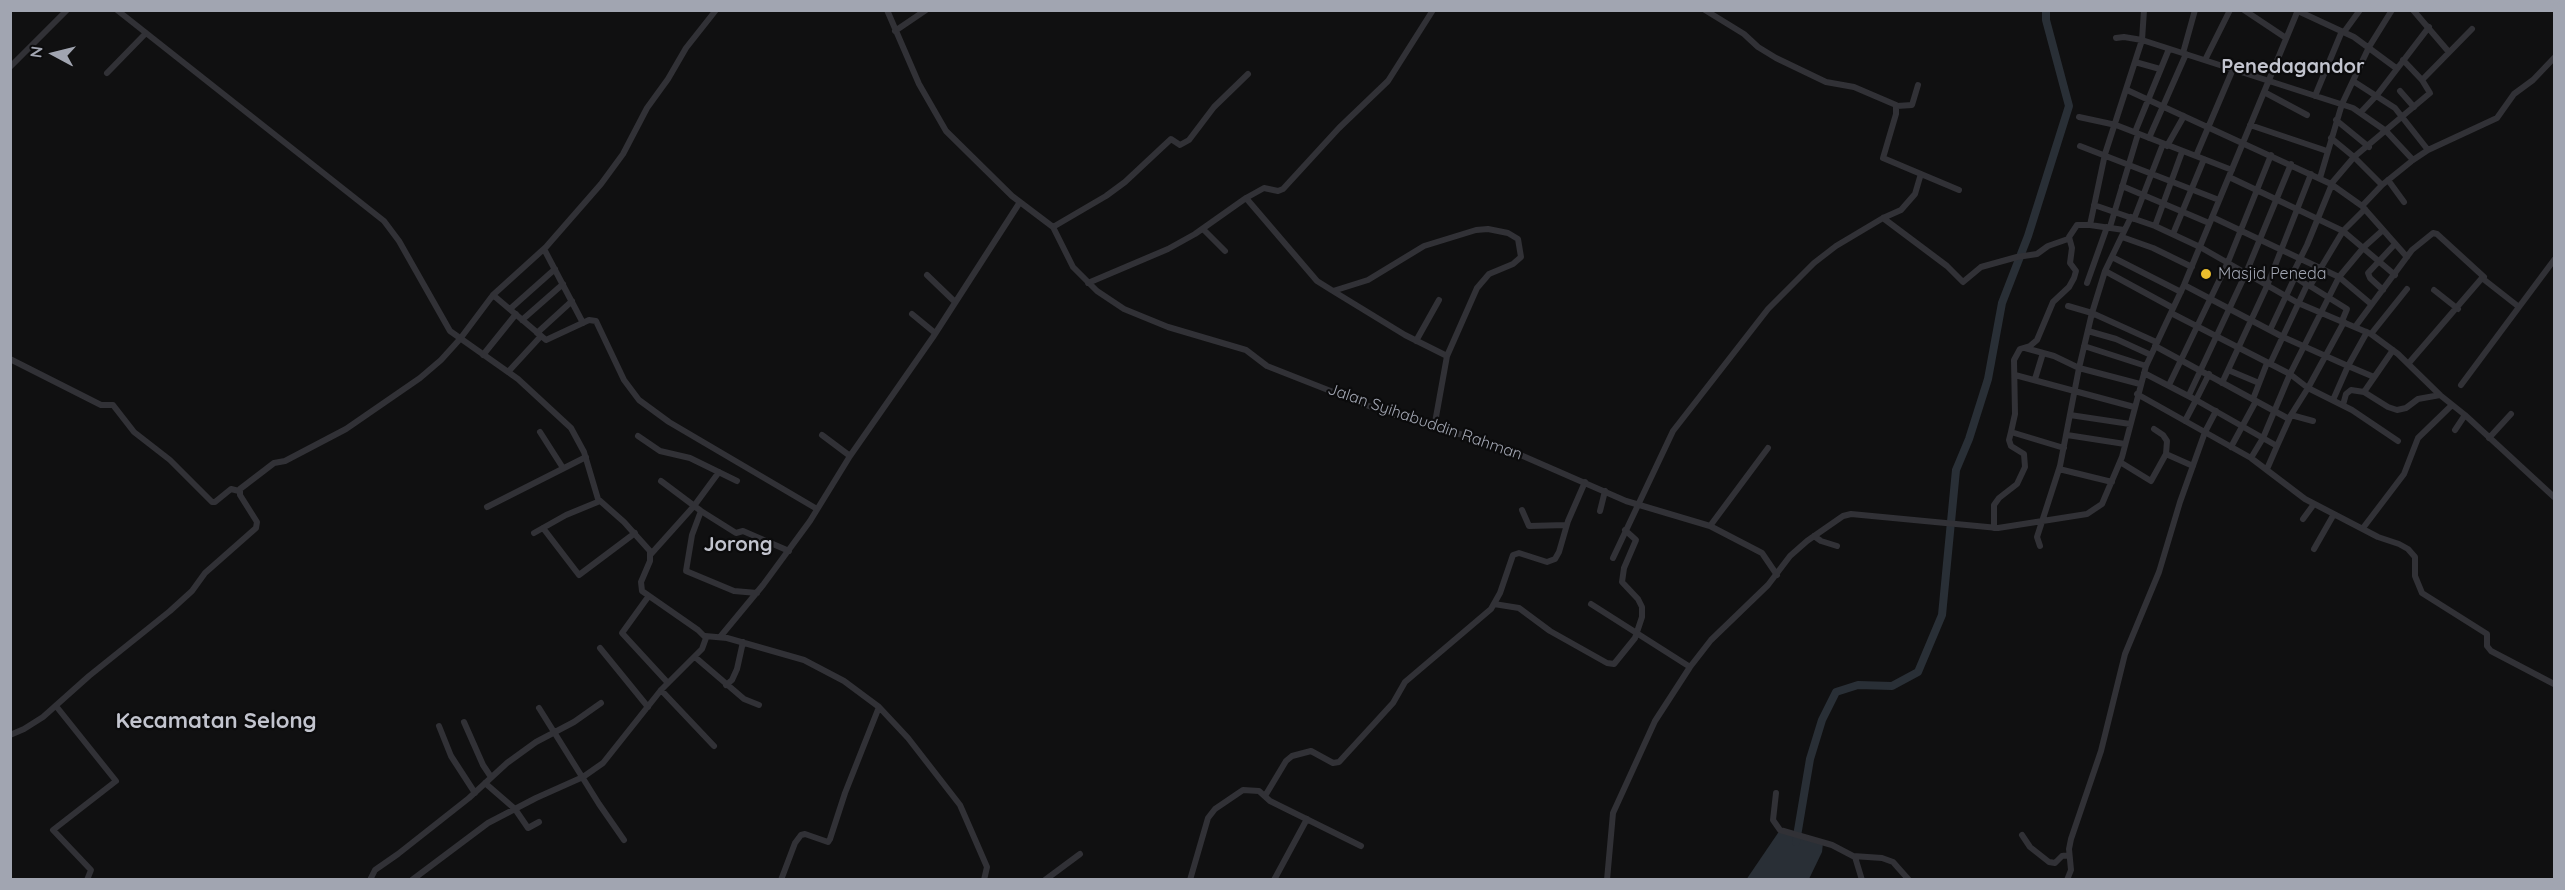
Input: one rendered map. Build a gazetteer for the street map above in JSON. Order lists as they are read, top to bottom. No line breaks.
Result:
{"streets":{"street":["Jalan Syihabuddin Rahman"]},"districts":["Penedagandor","Jorong","Kecamatan Selong"],"places":["Masjid Peneda"],"north":"left"}
